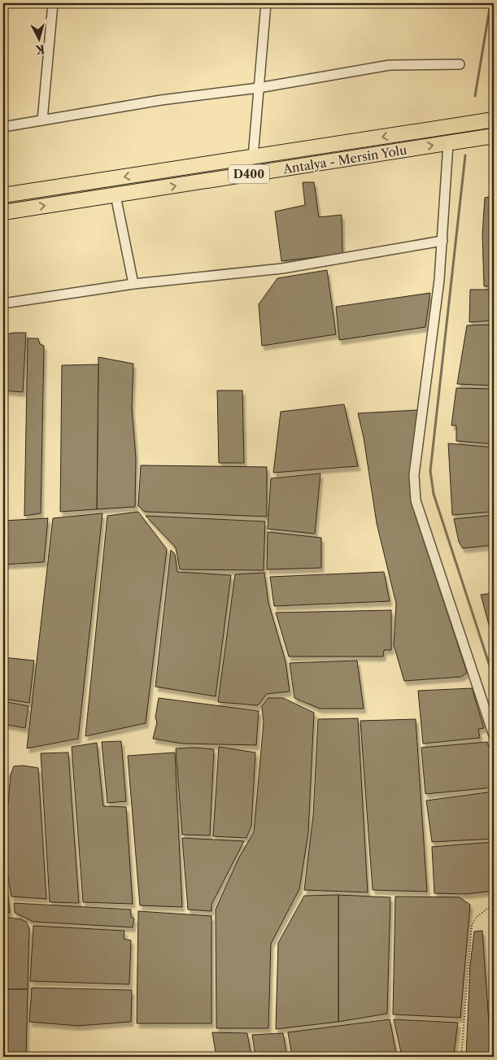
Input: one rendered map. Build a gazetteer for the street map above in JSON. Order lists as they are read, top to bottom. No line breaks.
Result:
{"streets":{"highway":["Antalya - Mersin Yolu","D400"]},"north":"bottom"}
